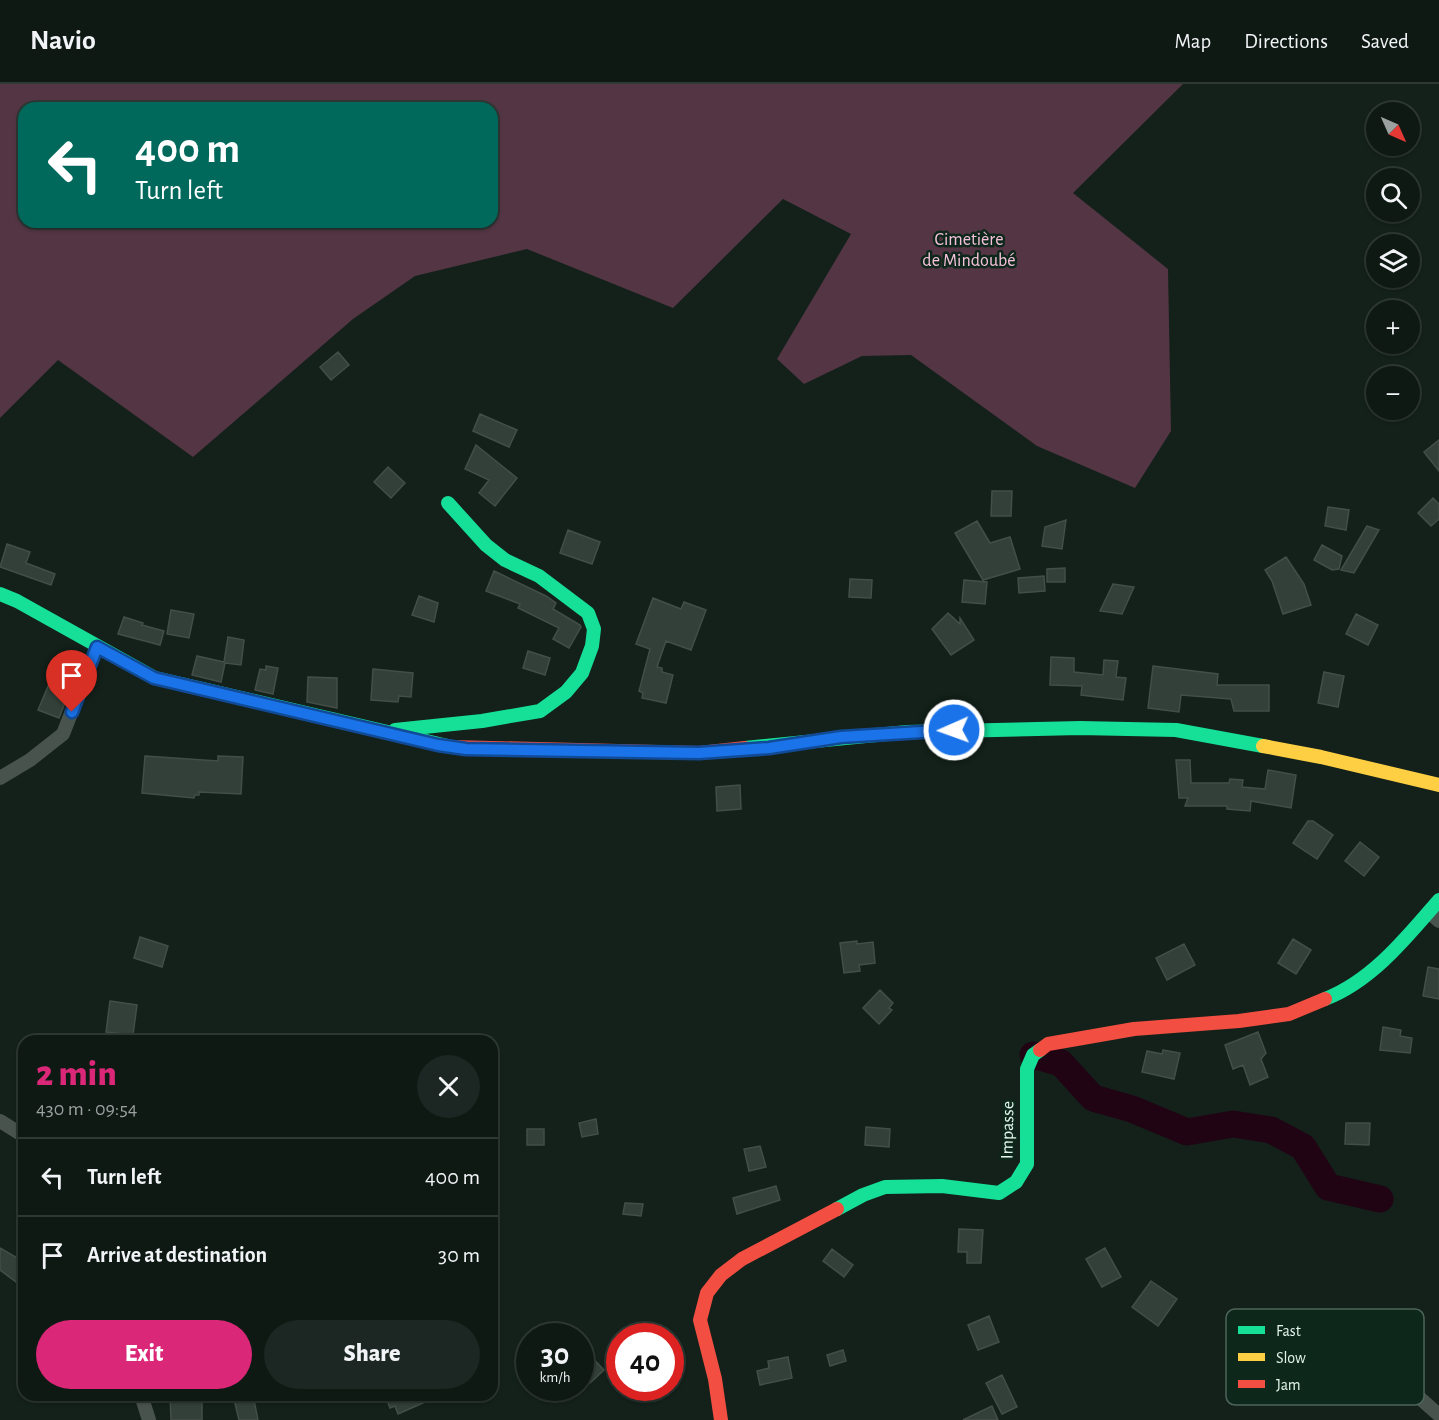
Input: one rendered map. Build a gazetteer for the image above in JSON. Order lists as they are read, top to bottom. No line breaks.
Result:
{"streets":{"street":["Impasse"]},"parks":["Cimetière de Mindoubé"],"legend":["Fast","Slow","Jam"],"north":"bottom right","page":{"header":"Navio","nav":["Map","Directions","Saved"],"map_buttons":["+","−"],"turn":["400 m","Turn left"],"heading":["2 min","430 m · 09:54"],"list":[{"name":"Turn left","value":"400 m"},{"name":"Arrive at destination","value":"30 m"}],"buttons":["Exit","Share"],"speed":"30 km/h","limit":"40"}}
